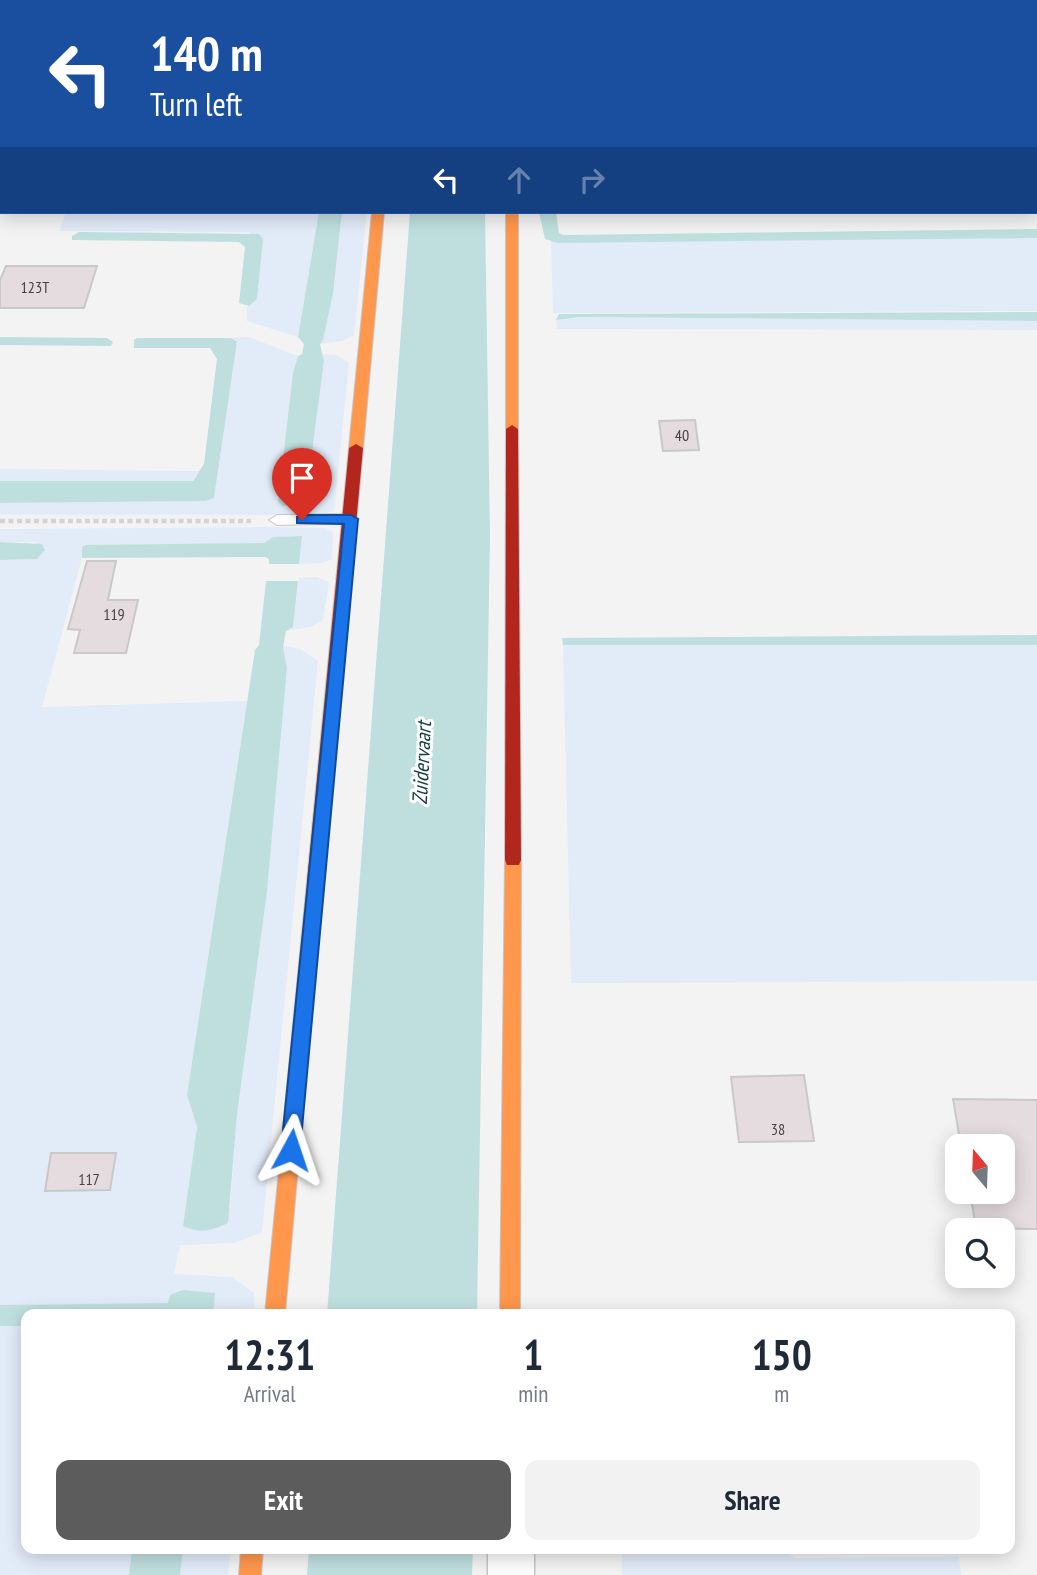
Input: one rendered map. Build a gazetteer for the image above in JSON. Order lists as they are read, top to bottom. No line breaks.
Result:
{"water":["Zuidervaart"],"house_numbers":["123T","40","119","38","117"],"north":"top","page":{"turn":["140 m","Turn left"],"eta":["12:31","Arrival","1","min","150","m"],"buttons":["Exit","Share"]}}
